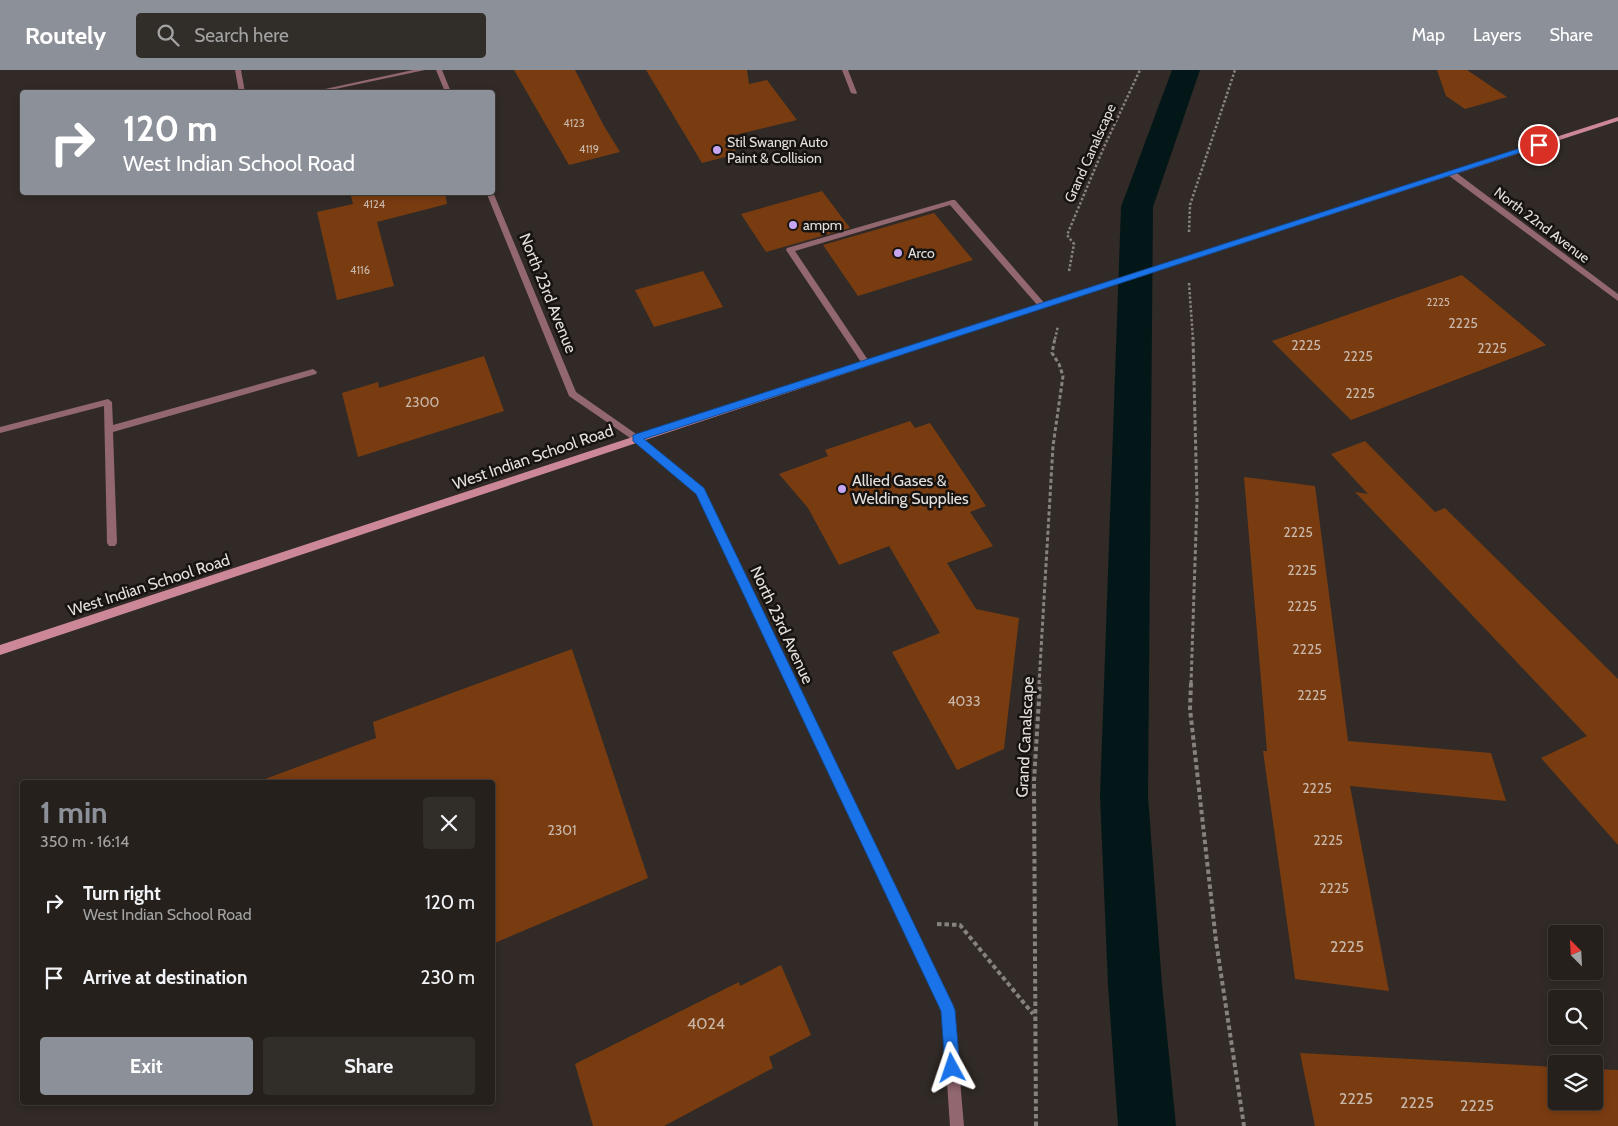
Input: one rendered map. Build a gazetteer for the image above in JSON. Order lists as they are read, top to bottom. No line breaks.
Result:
{"streets":{"main road":["West Indian School Road"],"street":["North 22nd Avenue","North 23rd Avenue"],"path":["Grand Canalscape"]},"crossings":[["North 22nd Avenue","West Indian School Road"],["North 23rd Avenue","West Indian School Road"]],"places":["Stil Swangn Auto Paint & Collision","ampm","Arco","Allied Gases & Welding Supplies"],"house_numbers":["4123","4119","4124","4116","2225","2225","2225","2225","2225","2225","2300","2225","2225","2225","2225","2225","4033","2225","2301","2225","2225","2225","4024","2225","2225","2225"],"north":"top left","page":{"header":"Routely","search":"Search here","nav":["Map","Layers","Share"],"turn":["120 m","West Indian School Road"],"heading":["1 min","350 m · 16:14"],"list":[{"name":"Turn right","note":"West Indian School Road","value":"120 m"},{"name":"Arrive at destination","value":"230 m"}],"buttons":["Exit","Share"]}}
